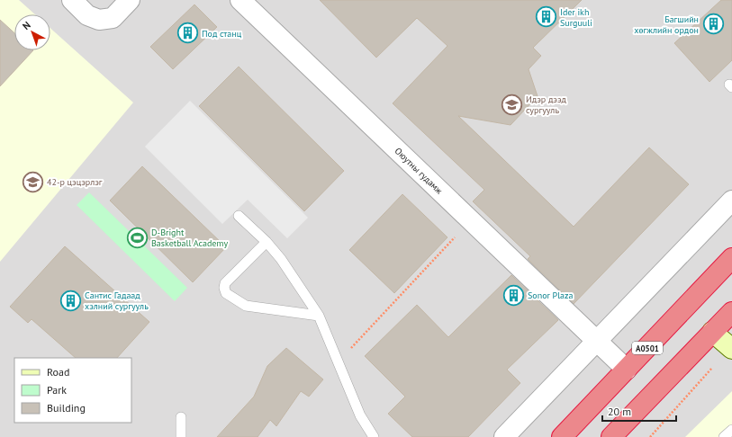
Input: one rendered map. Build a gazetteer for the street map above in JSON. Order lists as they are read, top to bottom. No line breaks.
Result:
{"streets":{"highway":["A0501"],"street":["Оюутны гудамж"]},"crossings":[["Оюутны гудамж","A0501"]],"places":{"building":["Ider ikh Surguuli","Багшийн хөгжлийн ордон","Под станц","Sonor Plaza","Сантис Гадаад хэлний сургууль"],"school or university":["Идэр дээд сургууль","42-р цэцэрлэг"],"sports":["D-Bright Basketball Academy"]},"legend":["Road","Park","Building"],"scale_bar":"20 m","north":"top left"}
